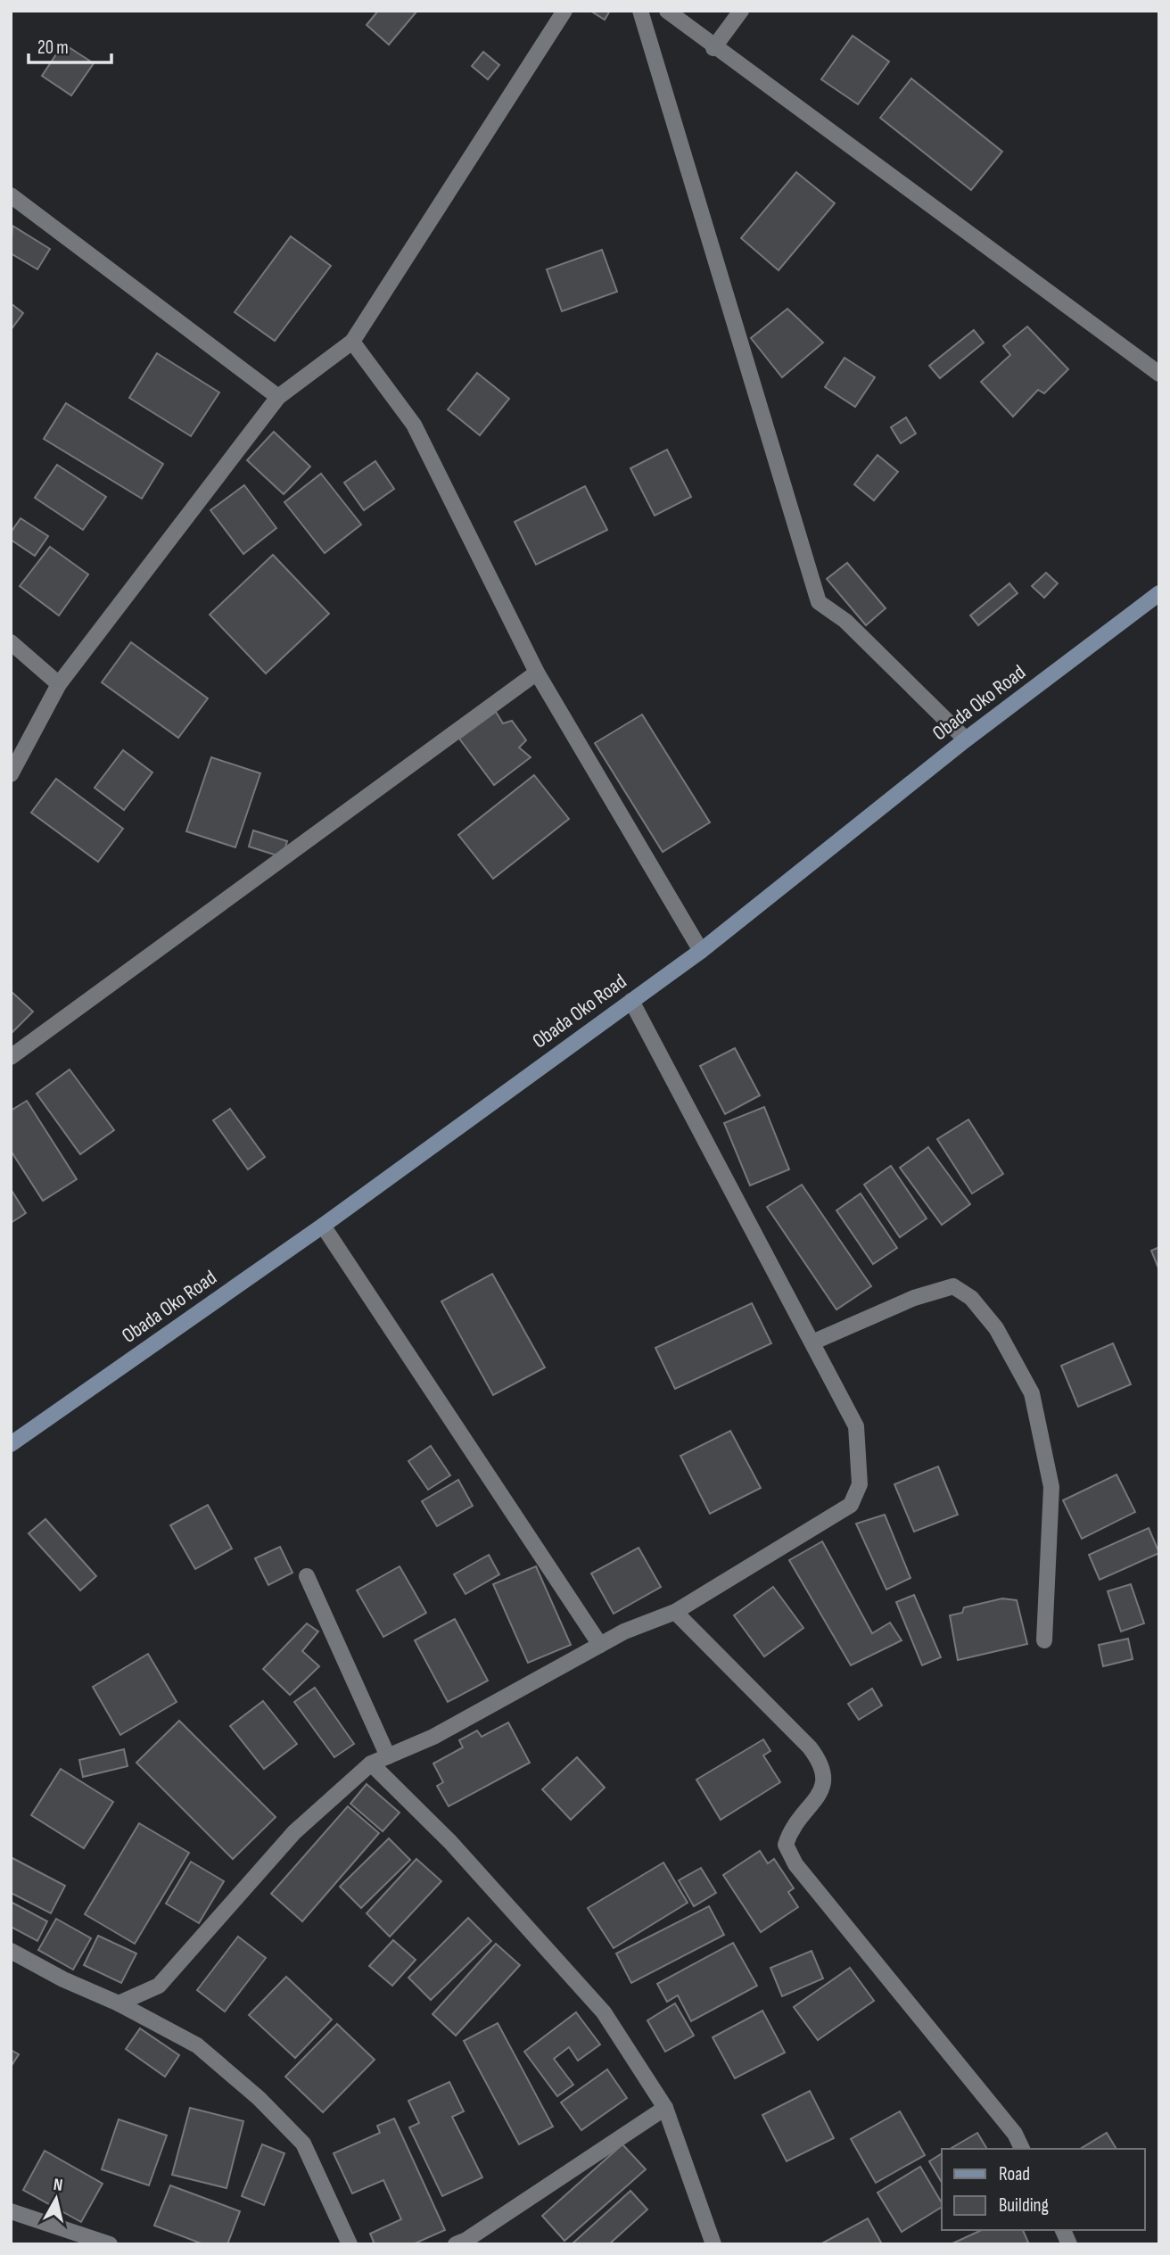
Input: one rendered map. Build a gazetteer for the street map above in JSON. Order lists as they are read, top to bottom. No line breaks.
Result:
{"streets":{"main road":["Obada Oko Road"]},"legend":["Road","Building"],"scale_bar":"20 m","north":"top"}
